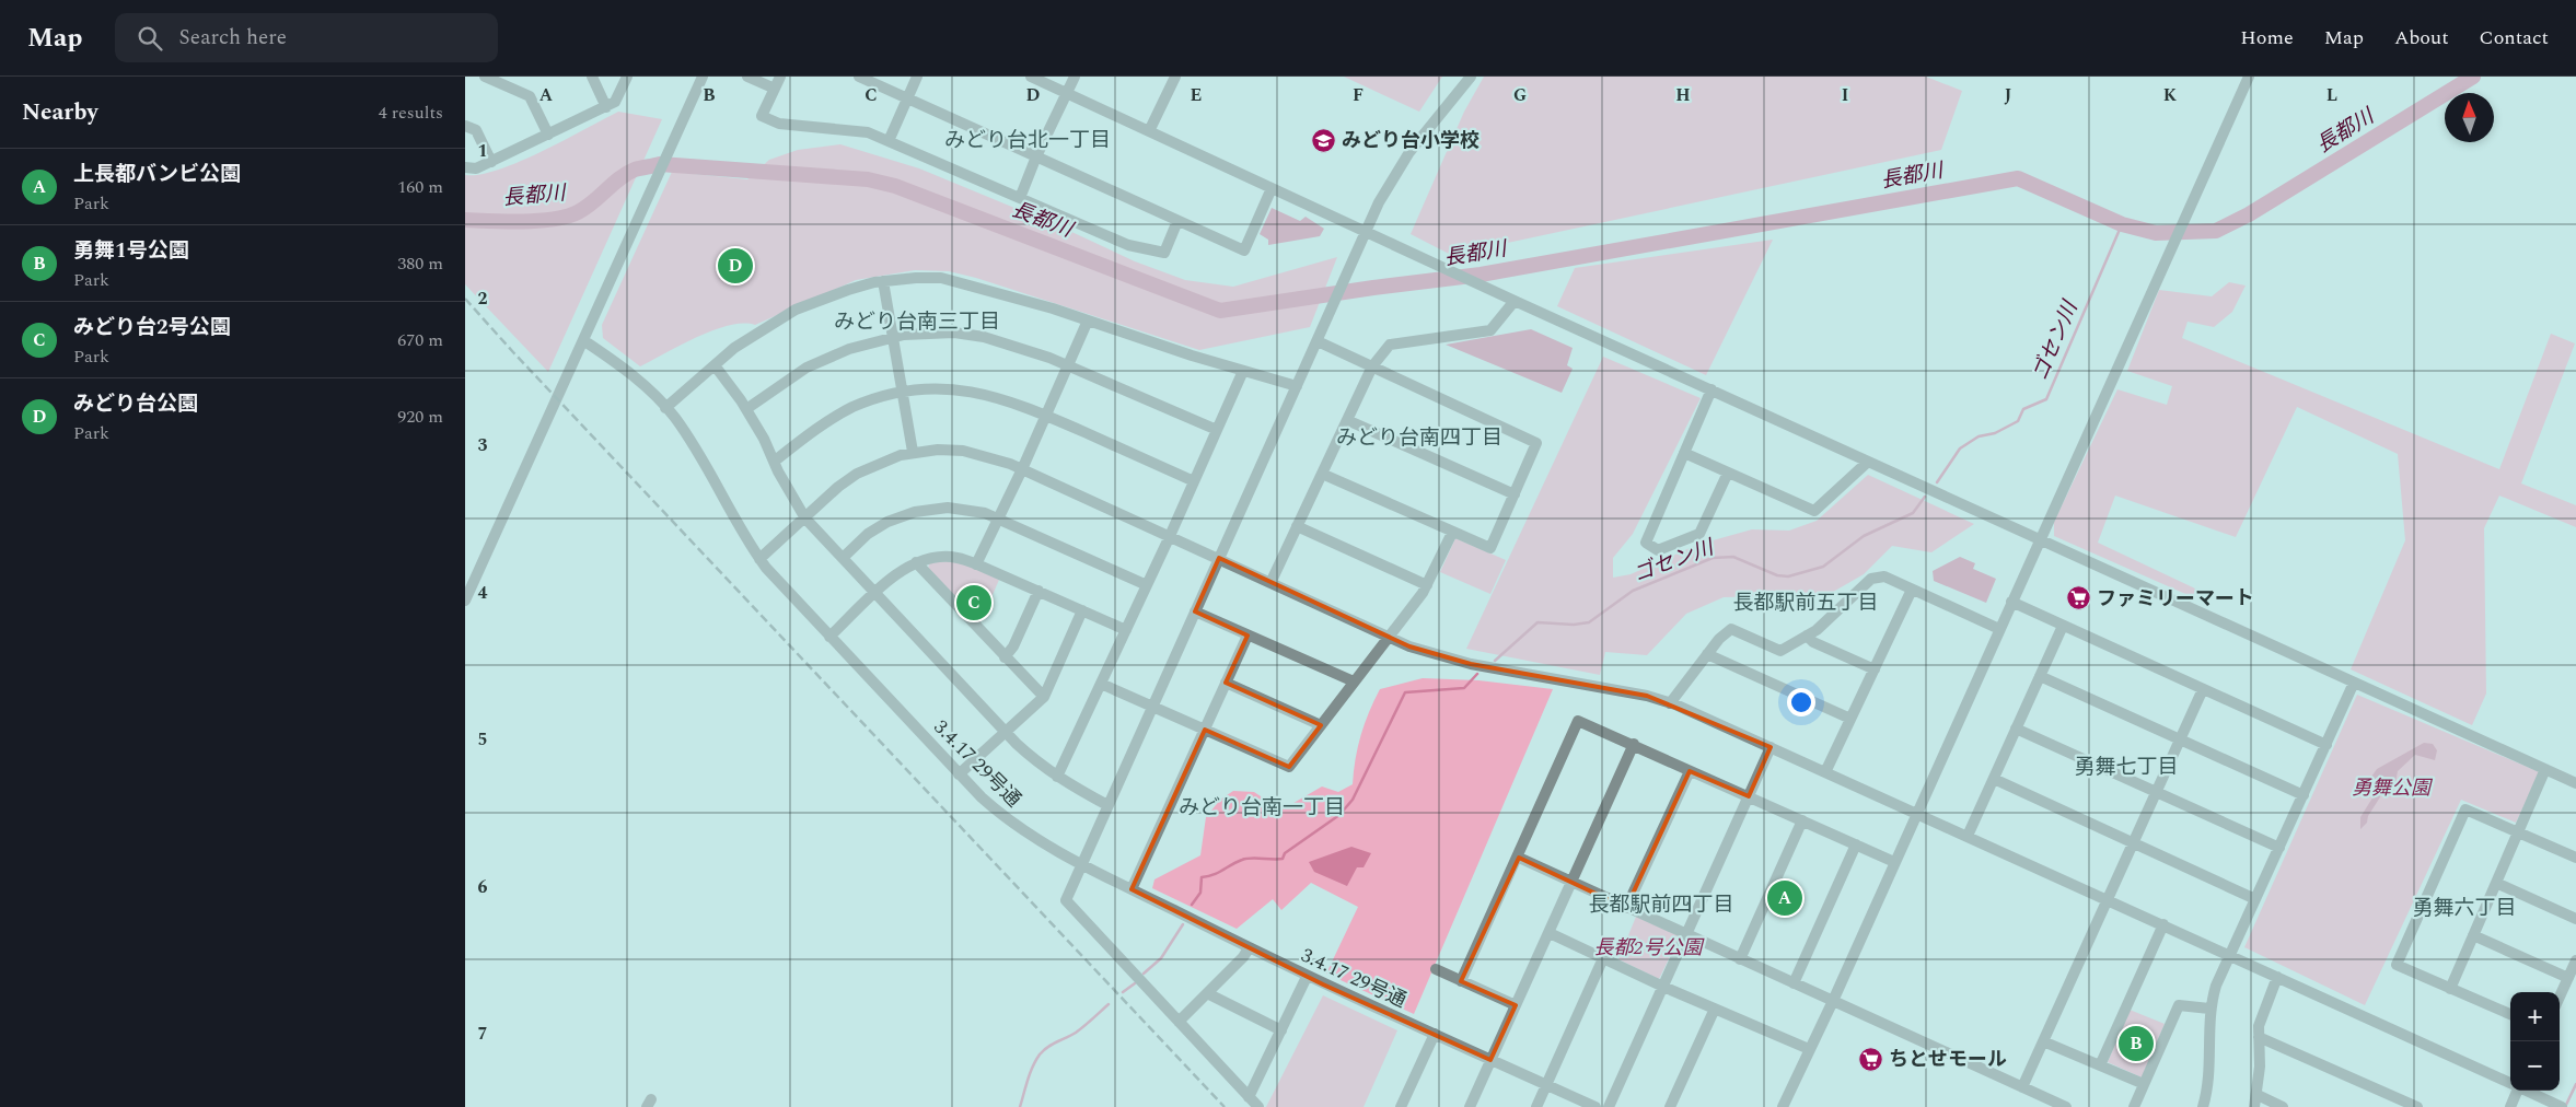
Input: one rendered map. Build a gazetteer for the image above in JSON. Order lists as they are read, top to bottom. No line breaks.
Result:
{"streets":{"street":["3.4.17 29号通"]},"districts":["みどり台北一丁目","みどり台南三丁目","みどり台南四丁目","長都駅前五丁目","勇舞七丁目","みどり台南一丁目","長都駅前四丁目","勇舞六丁目"],"water":["長都川","ゴセン川"],"parks":["勇舞公園","長都2号公園"],"places":{"school or university":["みどり台小学校"],"supermarket":["ファミリーマート","ちとせモール"]},"north":"top","page":{"header":"Map","search":"Search here","nav":["Home","Map","About","Contact"],"heading":["Nearby","4 results"],"list":[{"mark":"A","name":"上長都バンビ公園","note":"Park","value":"160 m"},{"mark":"B","name":"勇舞1号公園","note":"Park","value":"380 m"},{"mark":"C","name":"みどり台2号公園","note":"Park","value":"670 m"},{"mark":"D","name":"みどり台公園","note":"Park","value":"920 m"}],"pins":["D","C","A","B"],"map_buttons":["+","−"]},"grid":{"columns":["A","B","C","D","E","F","G","H","I","J","K","L"],"rows":["1","2","3","4","5","6","7"]}}
